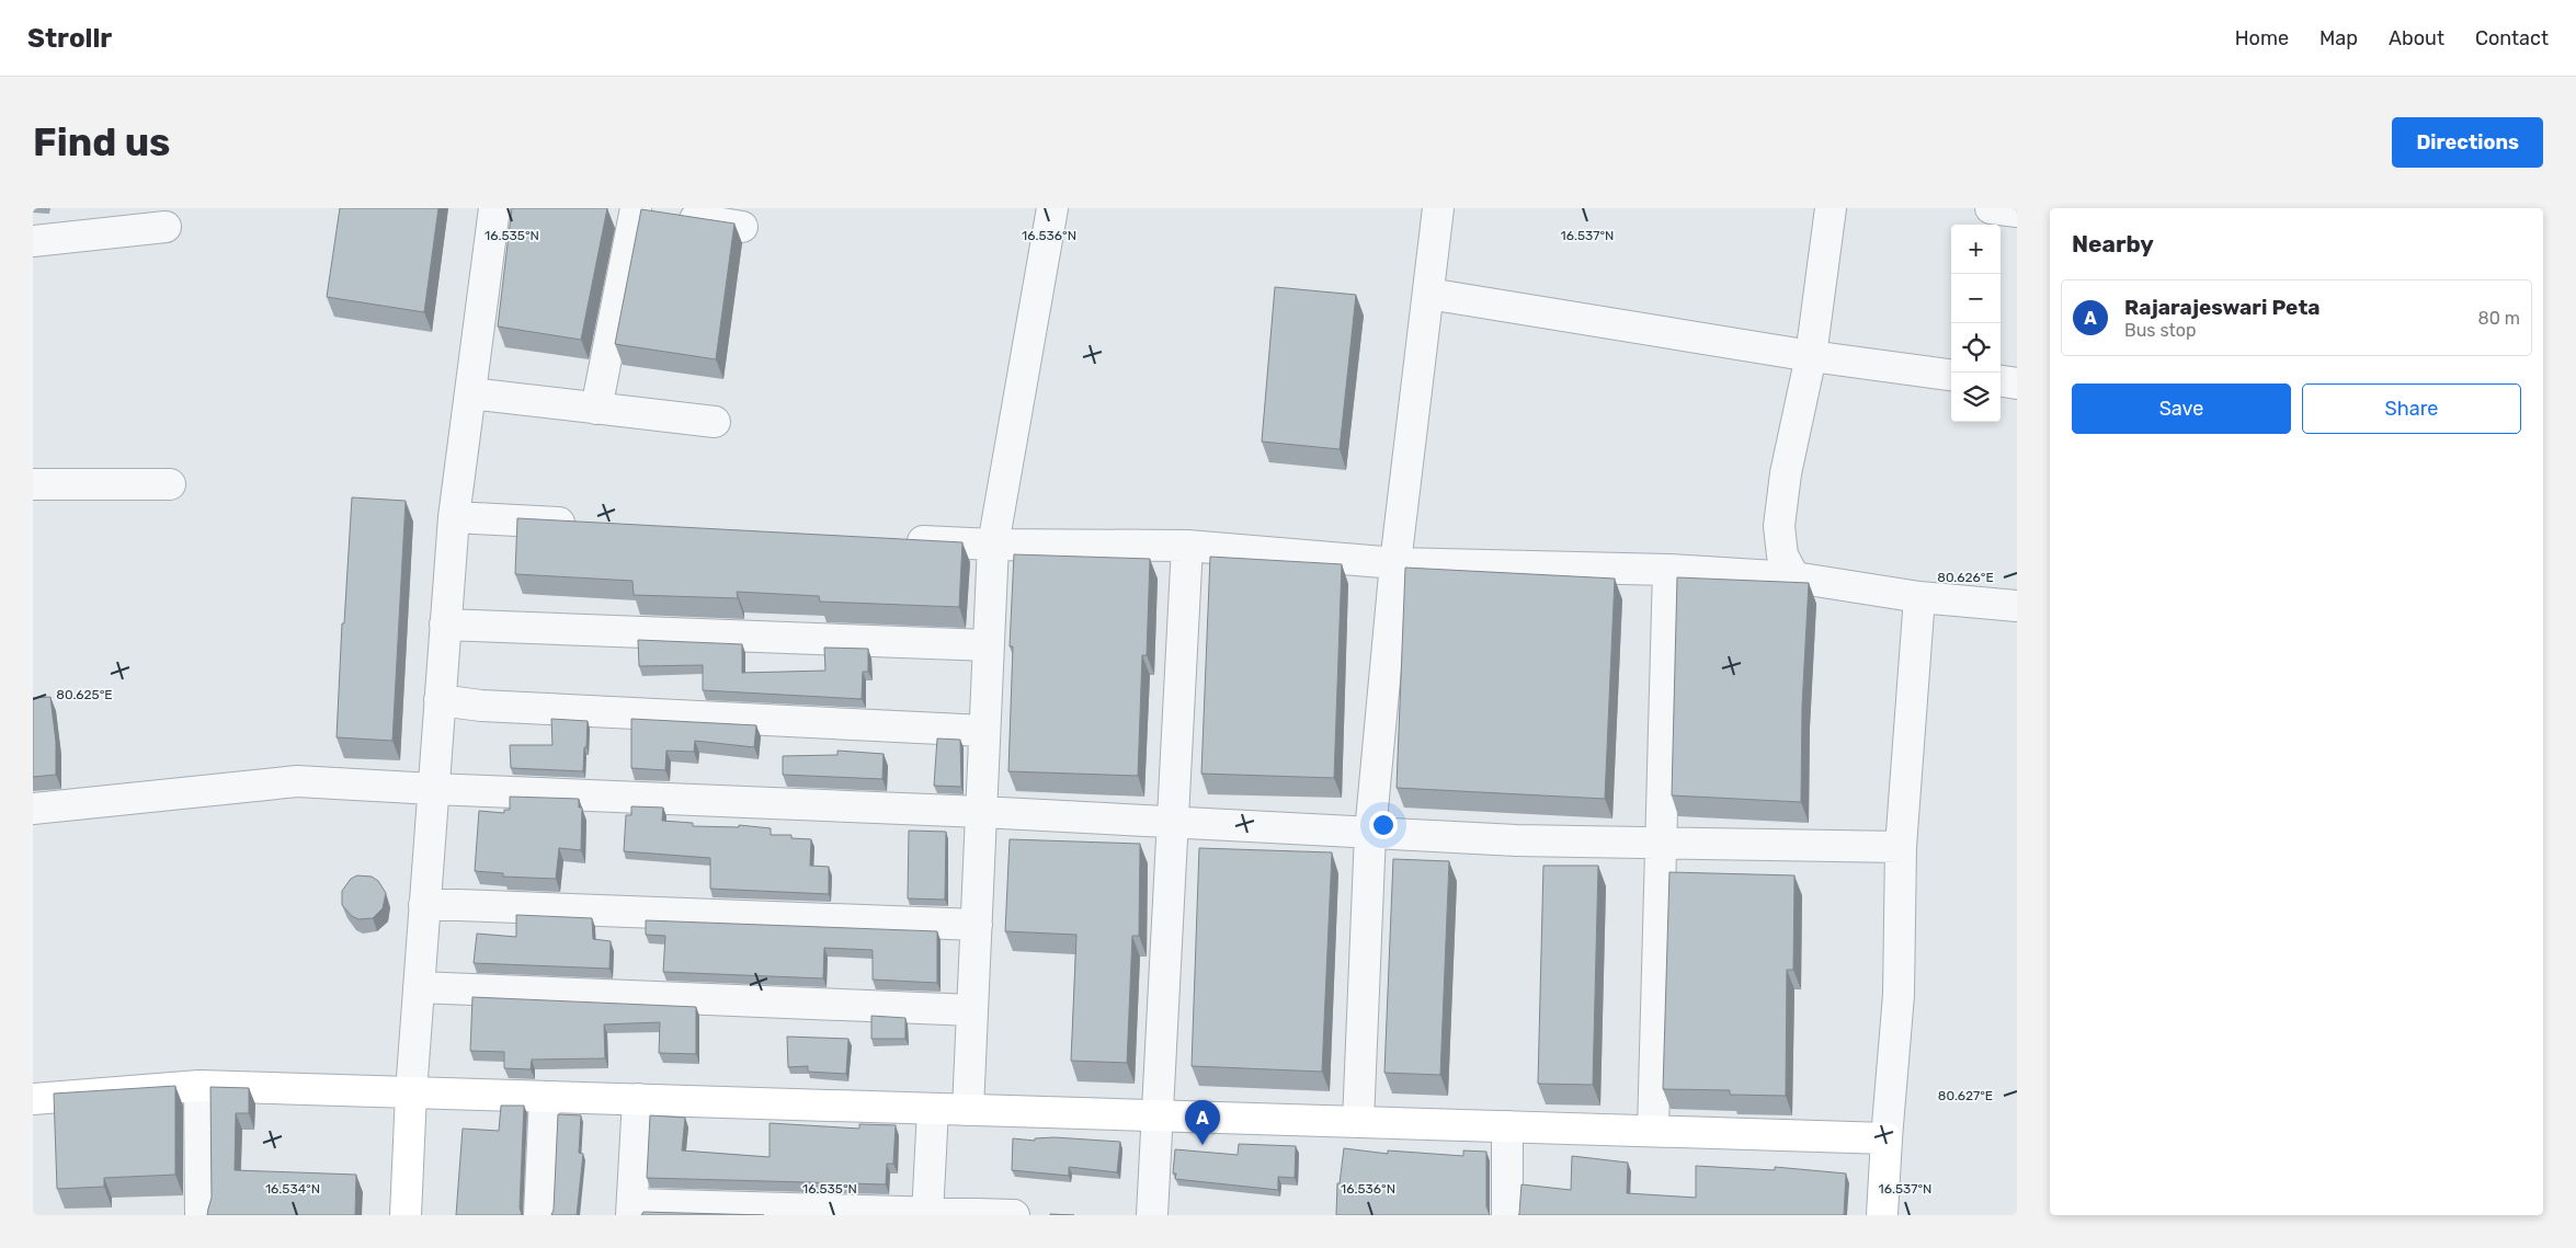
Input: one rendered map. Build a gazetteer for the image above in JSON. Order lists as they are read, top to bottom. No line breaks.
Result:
{"page":{"header":"Strollr","nav":["Home","Map","About","Contact"],"buttons":["Directions",["Save","Share"]],"title":"Find us","heading":"Nearby","map_buttons":["+","−"],"list":[{"mark":"A","name":"Rajarajeswari Peta","note":"Bus stop","value":"80 m"}],"pins":"A"},"coordinates":["16.535°N","16.536°N","16.537°N","80.626°E","80.625°E","80.627°E","16.534°N"]}
